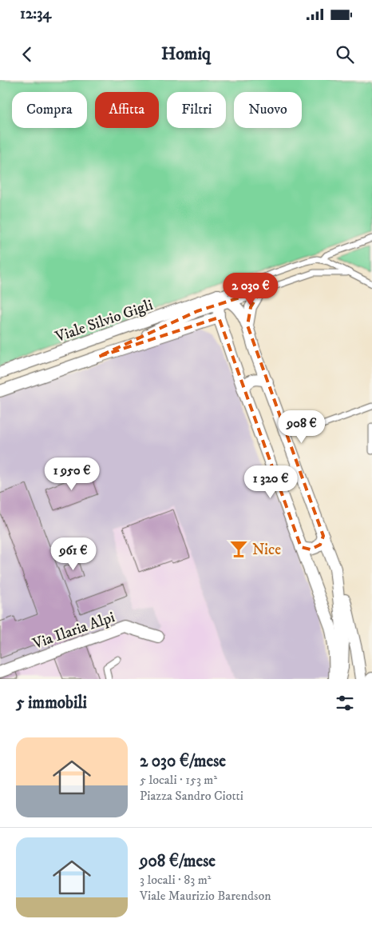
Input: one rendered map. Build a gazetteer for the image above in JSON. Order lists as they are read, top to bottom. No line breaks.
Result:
{"streets":{"street":["Viale Silvio Gigli","Via Ilaria Alpi"]},"places":{"bar":["Nice"]},"page":{"status":"12:34","header":"Homiq","chip":["Compra","Affitta","Filtri","Nuovo"],"price":["2 030 €","908 €","1 950 €","1 320 €","961 €"],"heading":"5 immobili","list":[{"name":"2 030 €/mese","note":"5 locali · 153 m² · Piazza Sandro Ciotti"},{"name":"908 €/mese","note":"3 locali · 83 m² · Viale Maurizio Barendson"}]}}
